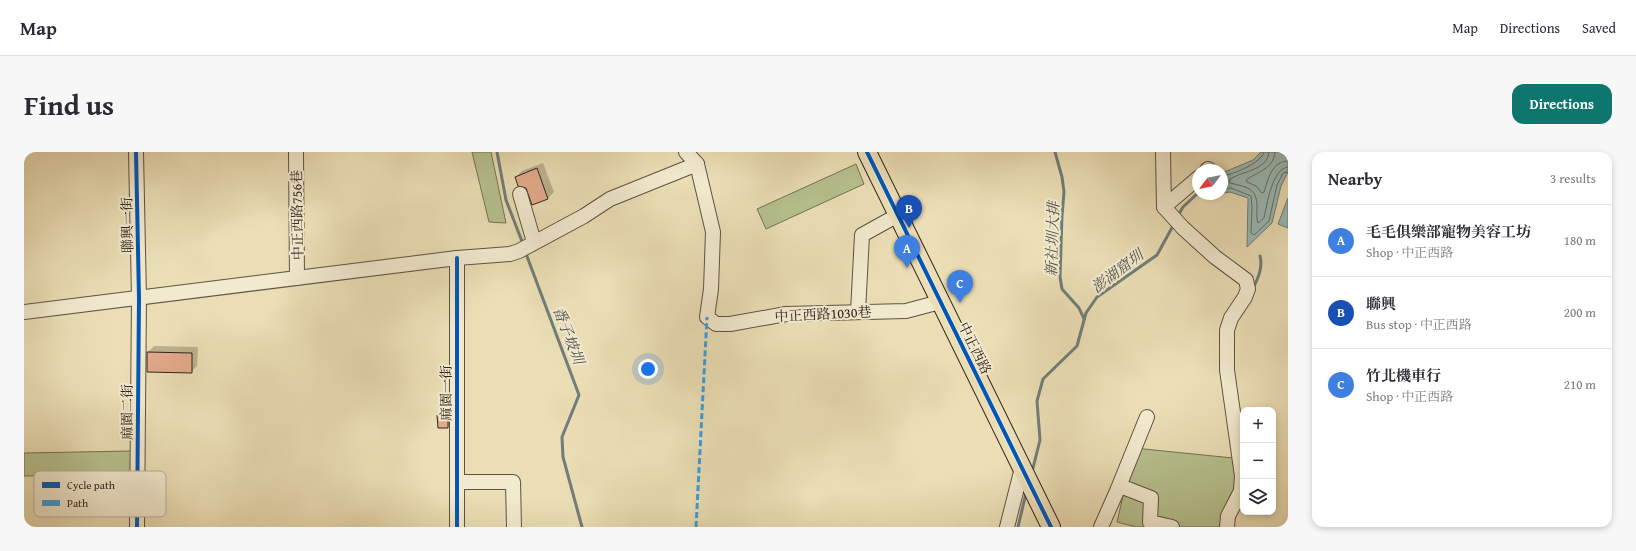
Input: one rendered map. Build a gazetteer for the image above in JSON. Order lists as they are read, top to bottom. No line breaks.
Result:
{"streets":{"main road":["中正西路"],"street":["中正西路756巷","聯興一街","中正西路1030巷","麻園一街","麻園二街"]},"crossings":[["聯興一街","麻園二街"],["中正西路1030巷","中正西路"]],"water":["新社圳大排","澎湖窟圳","番子坡圳"],"legend":["Cycle path","Path"],"north":"bottom left","page":{"header":"Map","nav":["Map","Directions","Saved"],"title":"Find us","buttons":"Directions","heading":["Nearby","3 results"],"pins":["B","A","C"],"list":[{"mark":"A","name":"毛毛俱樂部寵物美容工坊","note":"Shop · 中正西路","value":"180 m"},{"mark":"B","name":"聯興","note":"Bus stop · 中正西路","value":"200 m"},{"mark":"C","name":"竹北機車行","note":"Shop · 中正西路","value":"210 m"}],"map_buttons":["+","−"]}}
